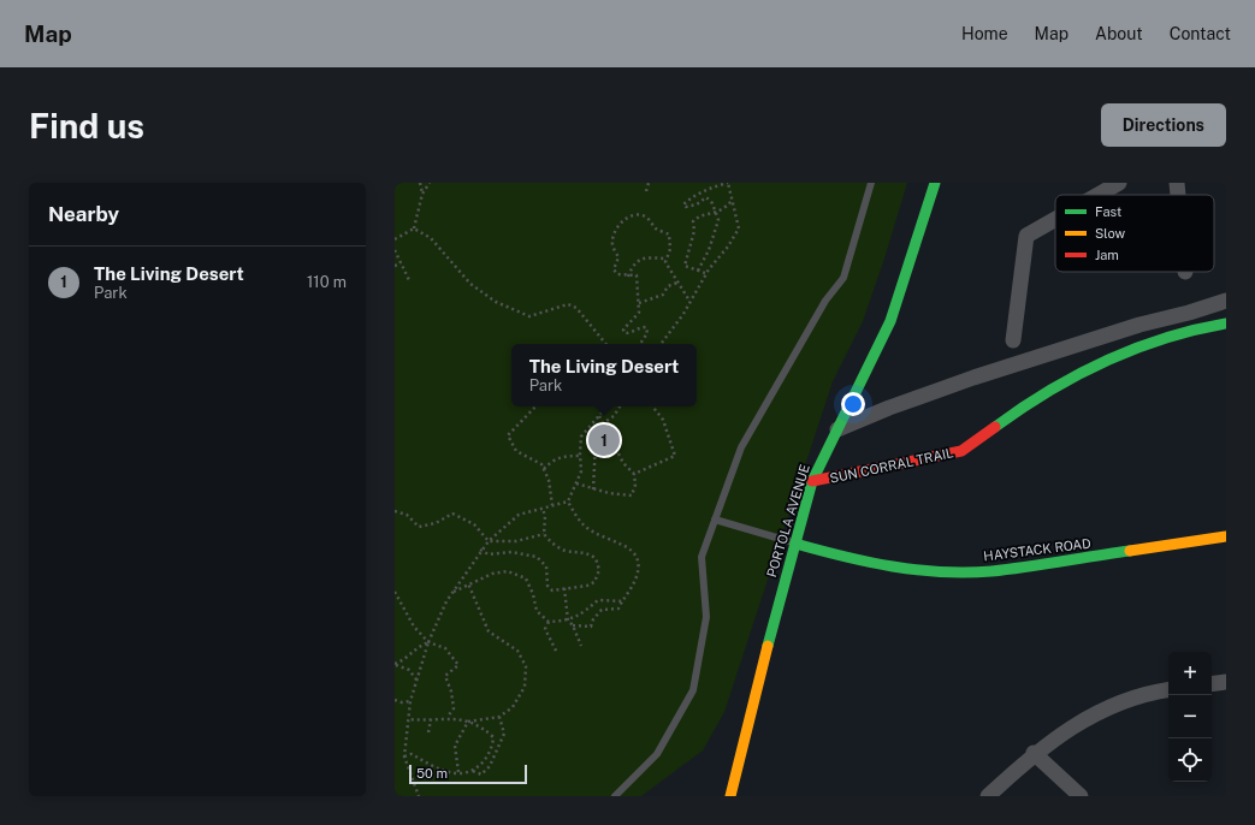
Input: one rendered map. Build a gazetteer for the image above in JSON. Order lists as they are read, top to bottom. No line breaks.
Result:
{"streets":{"street":["SUN CORRAL TRAIL","PORTOLA AVENUE","HAYSTACK ROAD"]},"crossings":[["SUN CORRAL TRAIL","PORTOLA AVENUE"],["PORTOLA AVENUE","HAYSTACK ROAD"]],"legend":["Fast","Slow","Jam"],"scale_bar":"50 m","page":{"header":"Map","nav":["Home","Map","About","Contact"],"buttons":"Directions","title":"Find us","heading":"Nearby","list":[{"mark":"1","name":"The Living Desert","note":"Park","value":"110 m"}],"popup":["The Living Desert","Park"],"pins":"1","map_buttons":["+","−"],"scale":"50 m"}}
